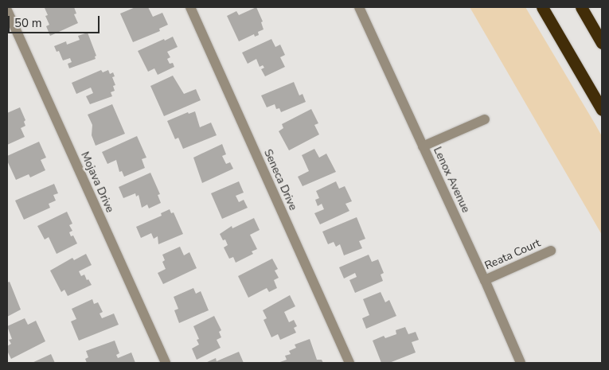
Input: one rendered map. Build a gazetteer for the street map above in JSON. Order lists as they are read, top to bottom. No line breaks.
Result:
{"streets":{"street":["Seneca Drive","Lenox Avenue","Mojava Drive","Reata Court"]},"crossings":[["Lenox Avenue","Reata Court"]],"scale_bar":"50 m"}
